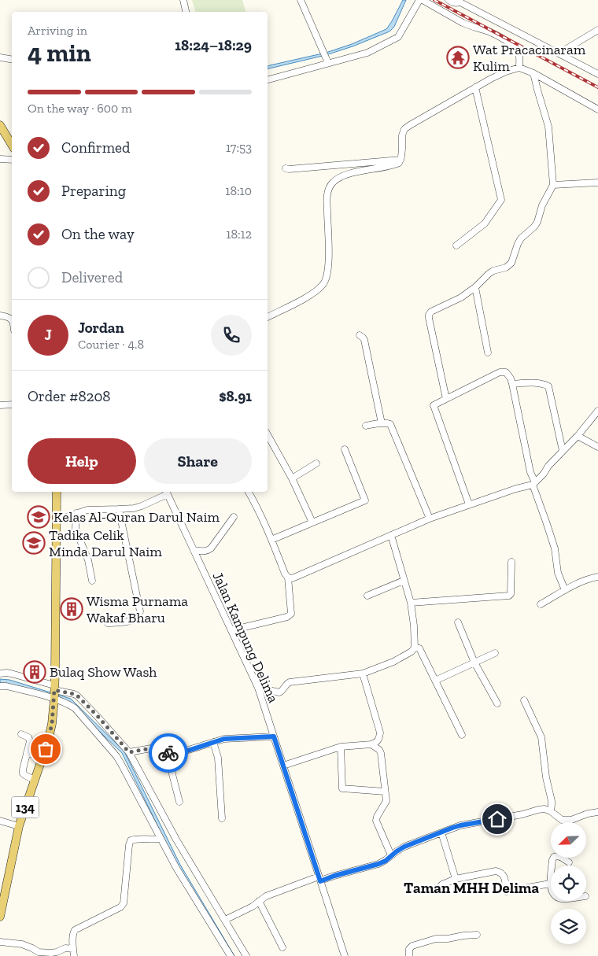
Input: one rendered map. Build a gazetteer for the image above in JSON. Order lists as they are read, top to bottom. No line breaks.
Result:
{"streets":{"main road":["134"],"street":["Jalan Kampung Delima"]},"districts":["Taman MHH Delima"],"places":{"temple":["Wat Pracacinaram Kulim"],"school or university":["Kelas Al-Quran Darul Naim","Tadika Celik Minda Darul Naim"],"building":["Wisma Purnama Wakaf Bharu","Bulaq Show Wash"]},"north":"bottom left","page":{"heading":["4 min","Arriving in","18:24–18:29"],"panel":["Jordan","Courier · 4.8","Order #8208","$8.91"],"bar":"On the way · 600 m","list":[["Confirmed","17:53"],["Preparing","18:10"],["On the way","18:12"],"Delivered"],"round":"J","buttons":["Help","Share"]}}
